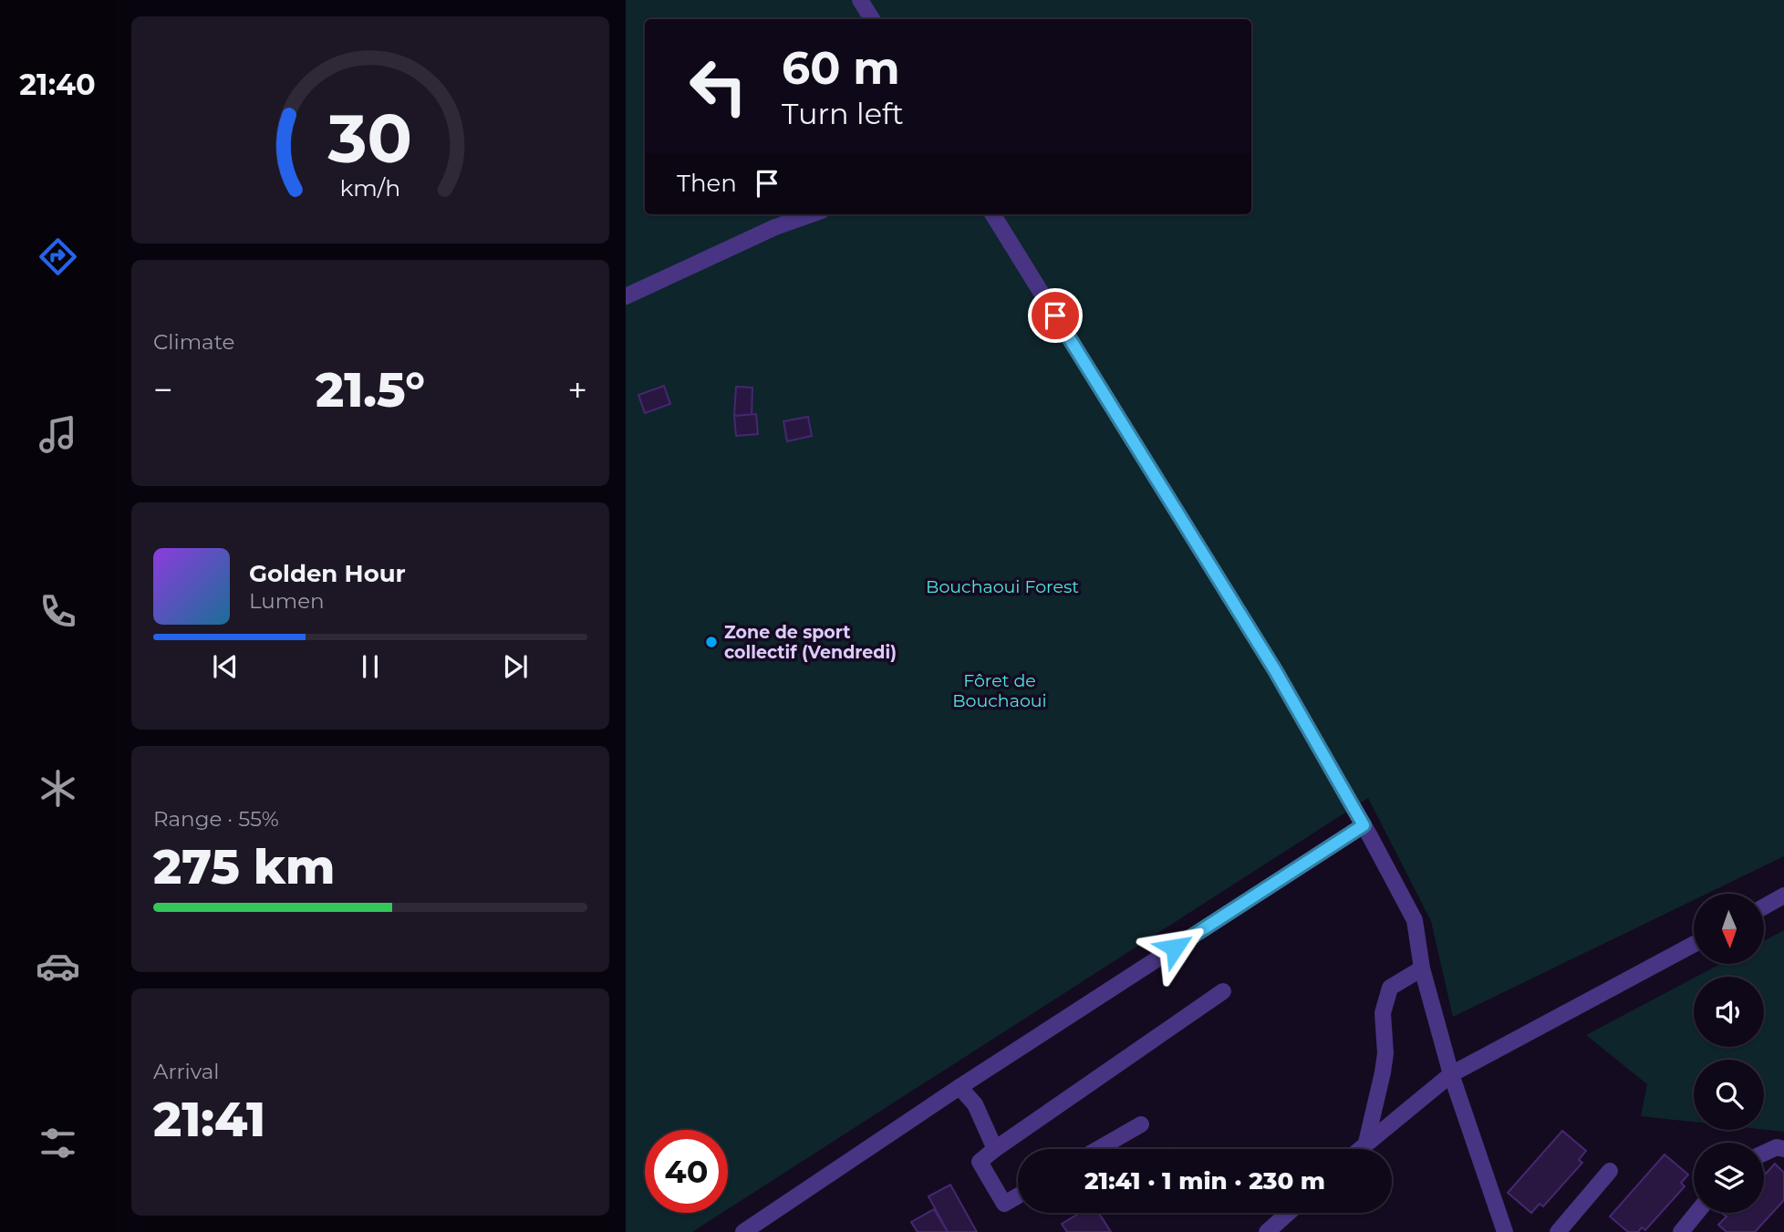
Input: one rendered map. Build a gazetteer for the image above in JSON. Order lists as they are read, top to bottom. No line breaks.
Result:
{"parks":["Bouchaoui Forest","Fôret de Bouchaoui"],"places":["Zone de sport collectif (Vendredi)"],"north":"bottom","page":{"tabs":"21:40","turn":["60 m","Turn left"],"then":"Then","tile":["Climate",["Range · 55%","275 km"],["Arrival","21:41"]],"heat":["−","21.5°","+"],"song":["Golden Hour","Lumen"],"limit":"40","trip":"21:41 · 1 min · 230 m","gauge":["30","km/h"]}}
